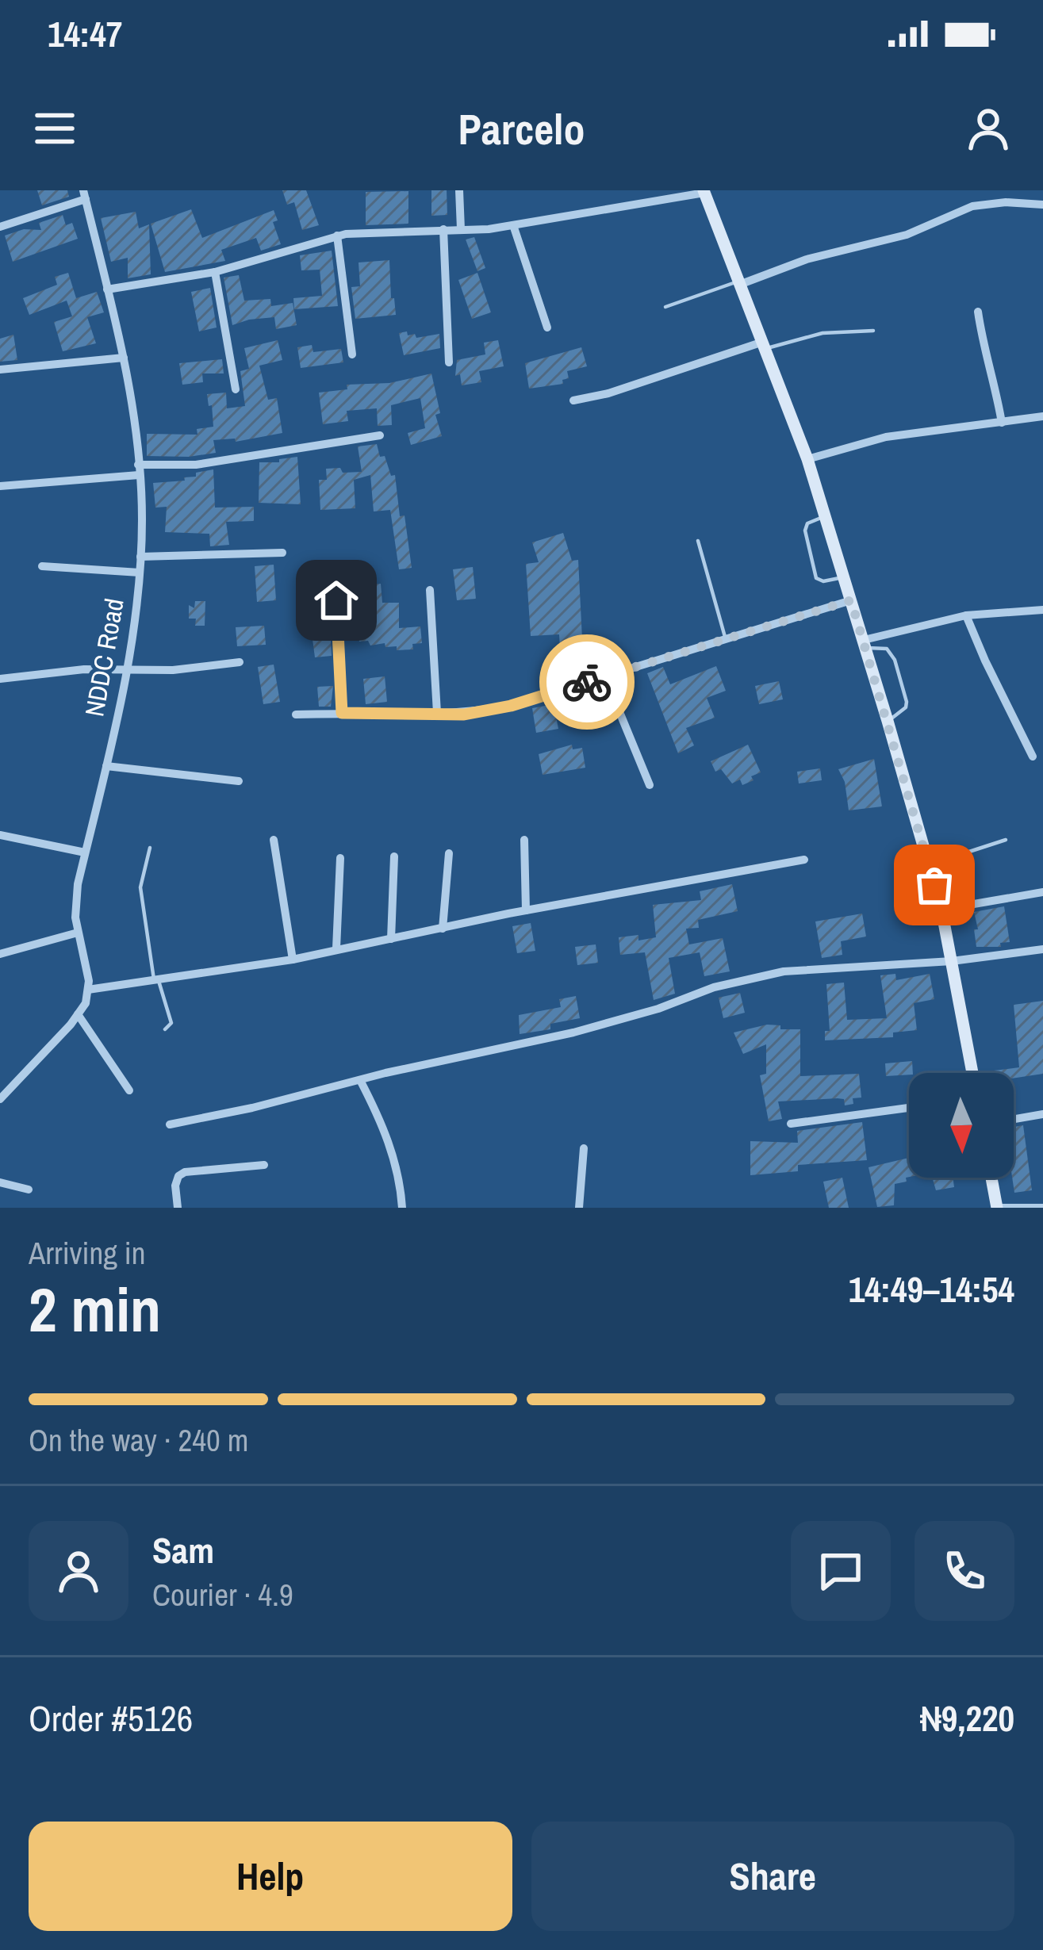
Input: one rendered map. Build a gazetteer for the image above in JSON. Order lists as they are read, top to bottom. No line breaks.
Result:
{"streets":{"street":["NDDC Road"]},"north":"bottom","page":{"status":"14:47","header":"Parcelo","heading":["2 min","Arriving in","14:49–14:54"],"panel":["Sam","Courier · 4.9","Order #5126","₦9,220"],"bar":"On the way · 240 m","buttons":["Help","Share"]}}
